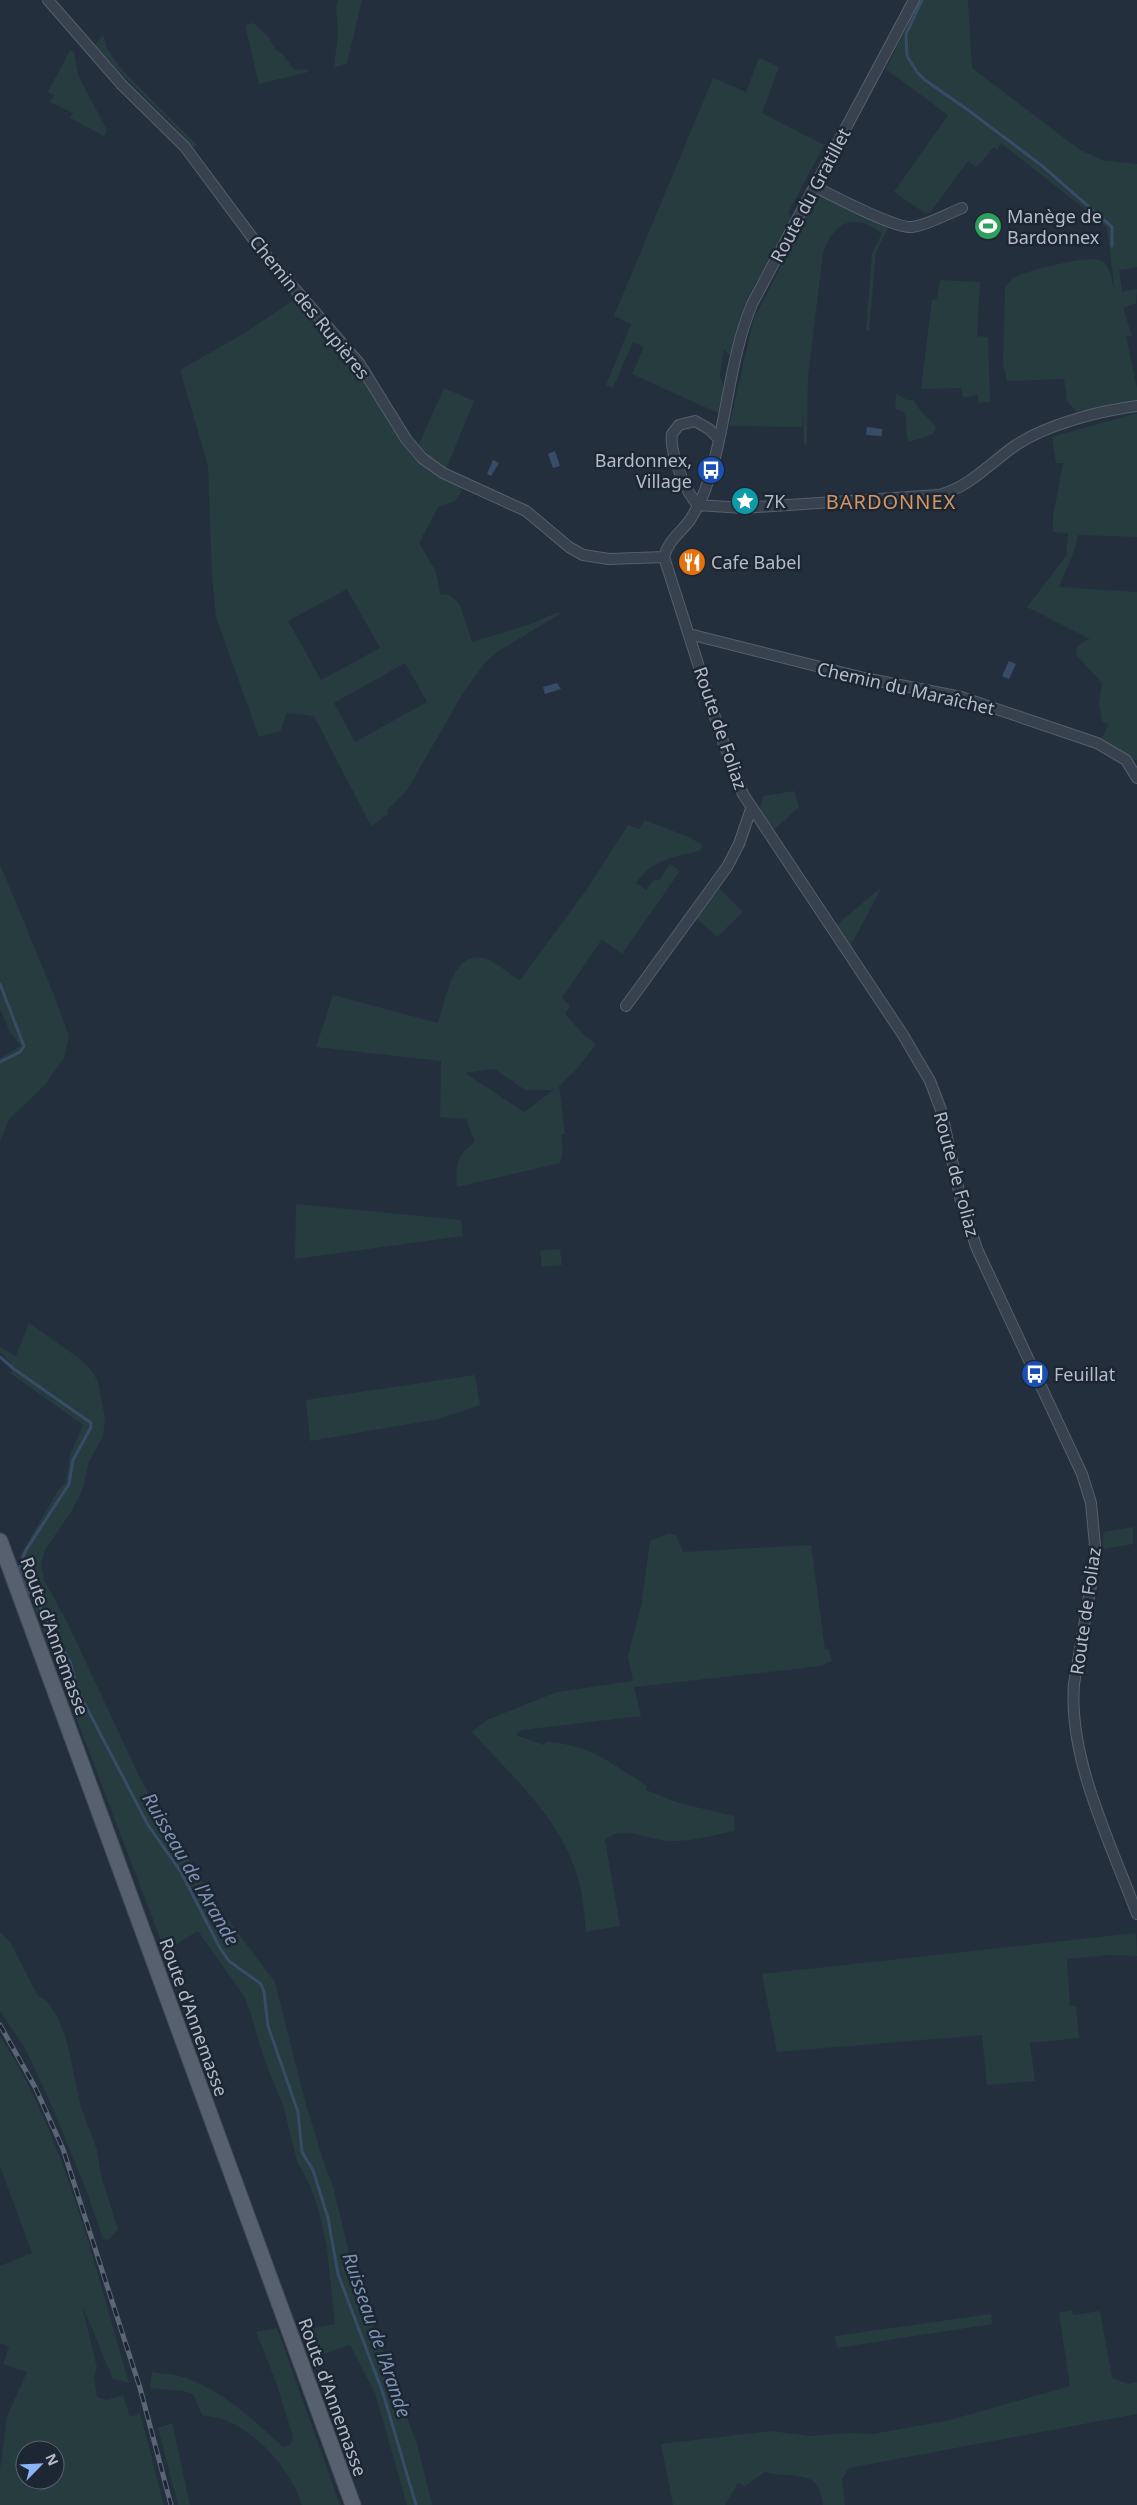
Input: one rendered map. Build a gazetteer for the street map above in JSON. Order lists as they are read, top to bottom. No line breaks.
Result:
{"streets":{"main road":["Route d'Annemasse"],"street":["Route du Gratillet","Chemin des Rupières","Chemin du Maraîchet","Route de Foliaz"]},"crossings":[["Route du Gratillet","Chemin des Rupières"],["Route du Gratillet","Route de Foliaz"],["Chemin des Rupières","Route de Foliaz"],["Chemin du Maraîchet","Route de Foliaz"]],"districts":["BARDONNEX"],"water":["Ruisseau de l'Arande"],"places":{"sports":["Manège de Bardonnex"],"bus stop":["Bardonnex, Village","Feuillat"],"place":["7K"],"restaurant":["Cafe Babel"]},"north":"top right"}
